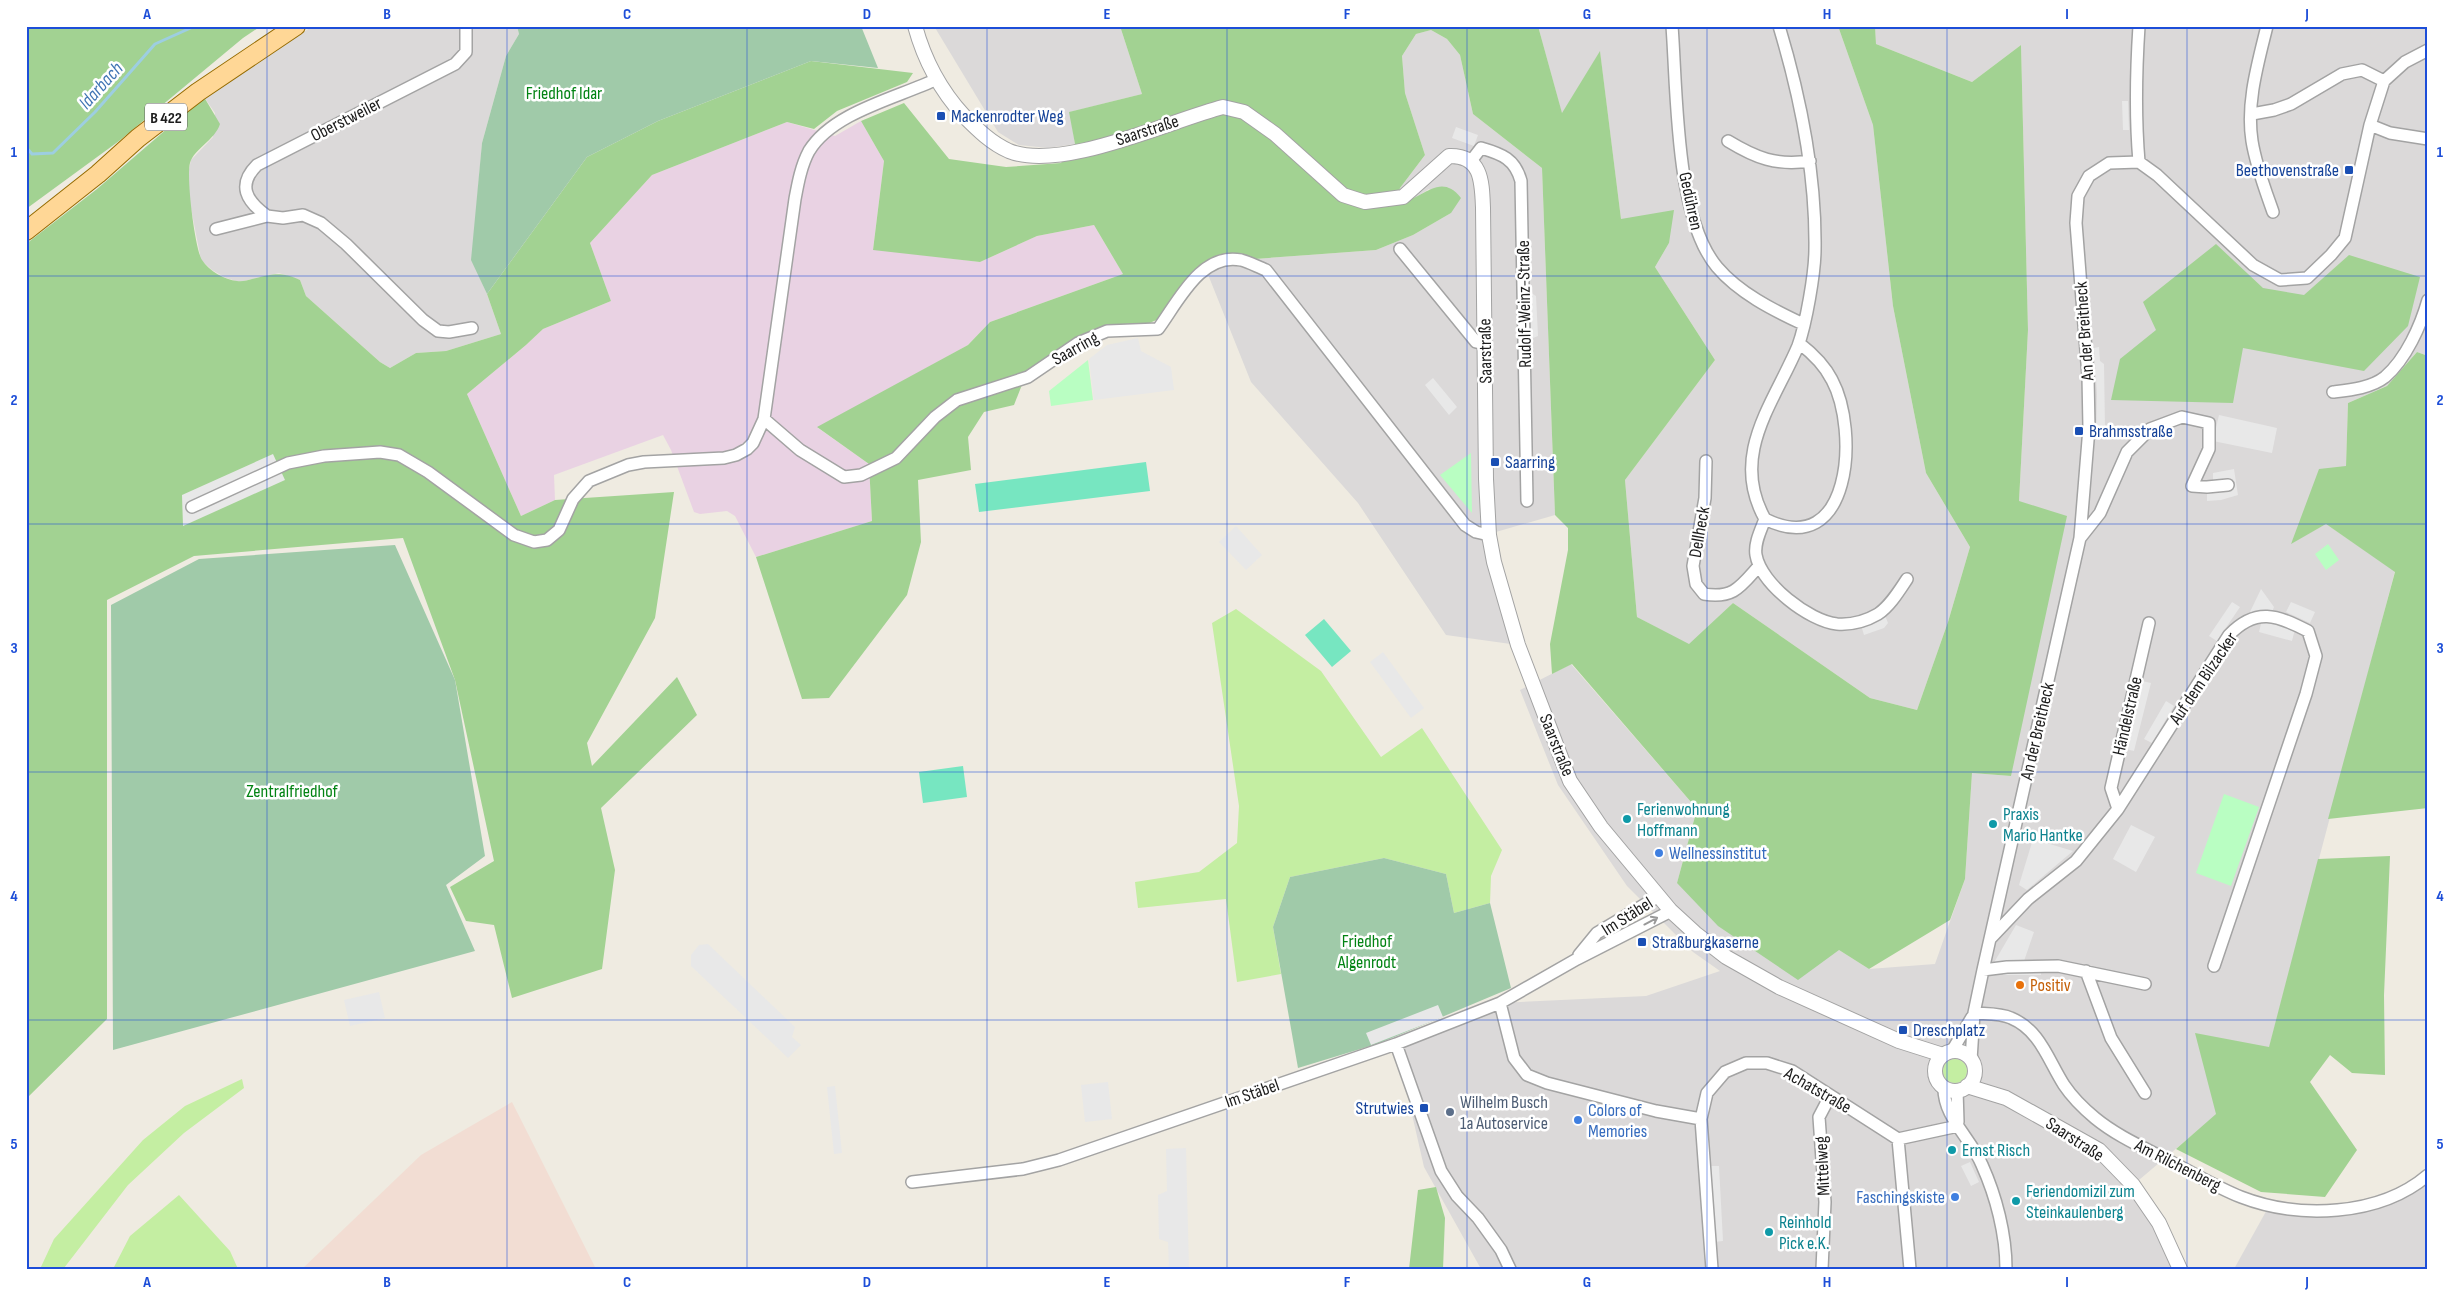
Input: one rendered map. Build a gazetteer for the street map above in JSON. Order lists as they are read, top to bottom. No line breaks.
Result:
{"streets":{"main road":["B 422"],"street":["Oberstweiler","Saarstraße","Gedühren","Rudolf-Weinz-Straße","An der Breitheck","Saarring","Dellheck","Auf dem Bilzacker","Händelstraße","Im Stäbel","Achatstraße","Am Rilchenberg","Mittelweg"]},"crossings":[["Saarstraße","Rudolf-Weinz-Straße"],["Saarstraße","An der Breitheck"],["Saarstraße","Saarring"],["Saarstraße","Im Stäbel"],["An der Breitheck","Auf dem Bilzacker"],["An der Breitheck","Am Rilchenberg"],["Auf dem Bilzacker","Händelstraße"],["Achatstraße","Mittelweg"]],"water":["Idarbach"],"parks":["Friedhof Idar","Zentralfriedhof","Friedhof Algenrodt"],"places":{"transit":["Mackenrodter Weg","Beethovenstraße","Brahmsstraße","Saarring","Straßburgkaserne","Dreschplatz","Strutwies"],"other":["Ferienwohnung Hoffmann","Praxis Mario Hantke","Wellnessinstitut","Positiv","Wilhelm Busch 1a Autoservice","Colors of Memories","Ernst Risch","Faschingskiste","Feriendomizil zum Steinkaulenberg","Reinhold Pick e.K."]},"grid":{"columns":["A","B","C","D","E","F","G","H","I","J"],"rows":["1","2","3","4","5"]}}
